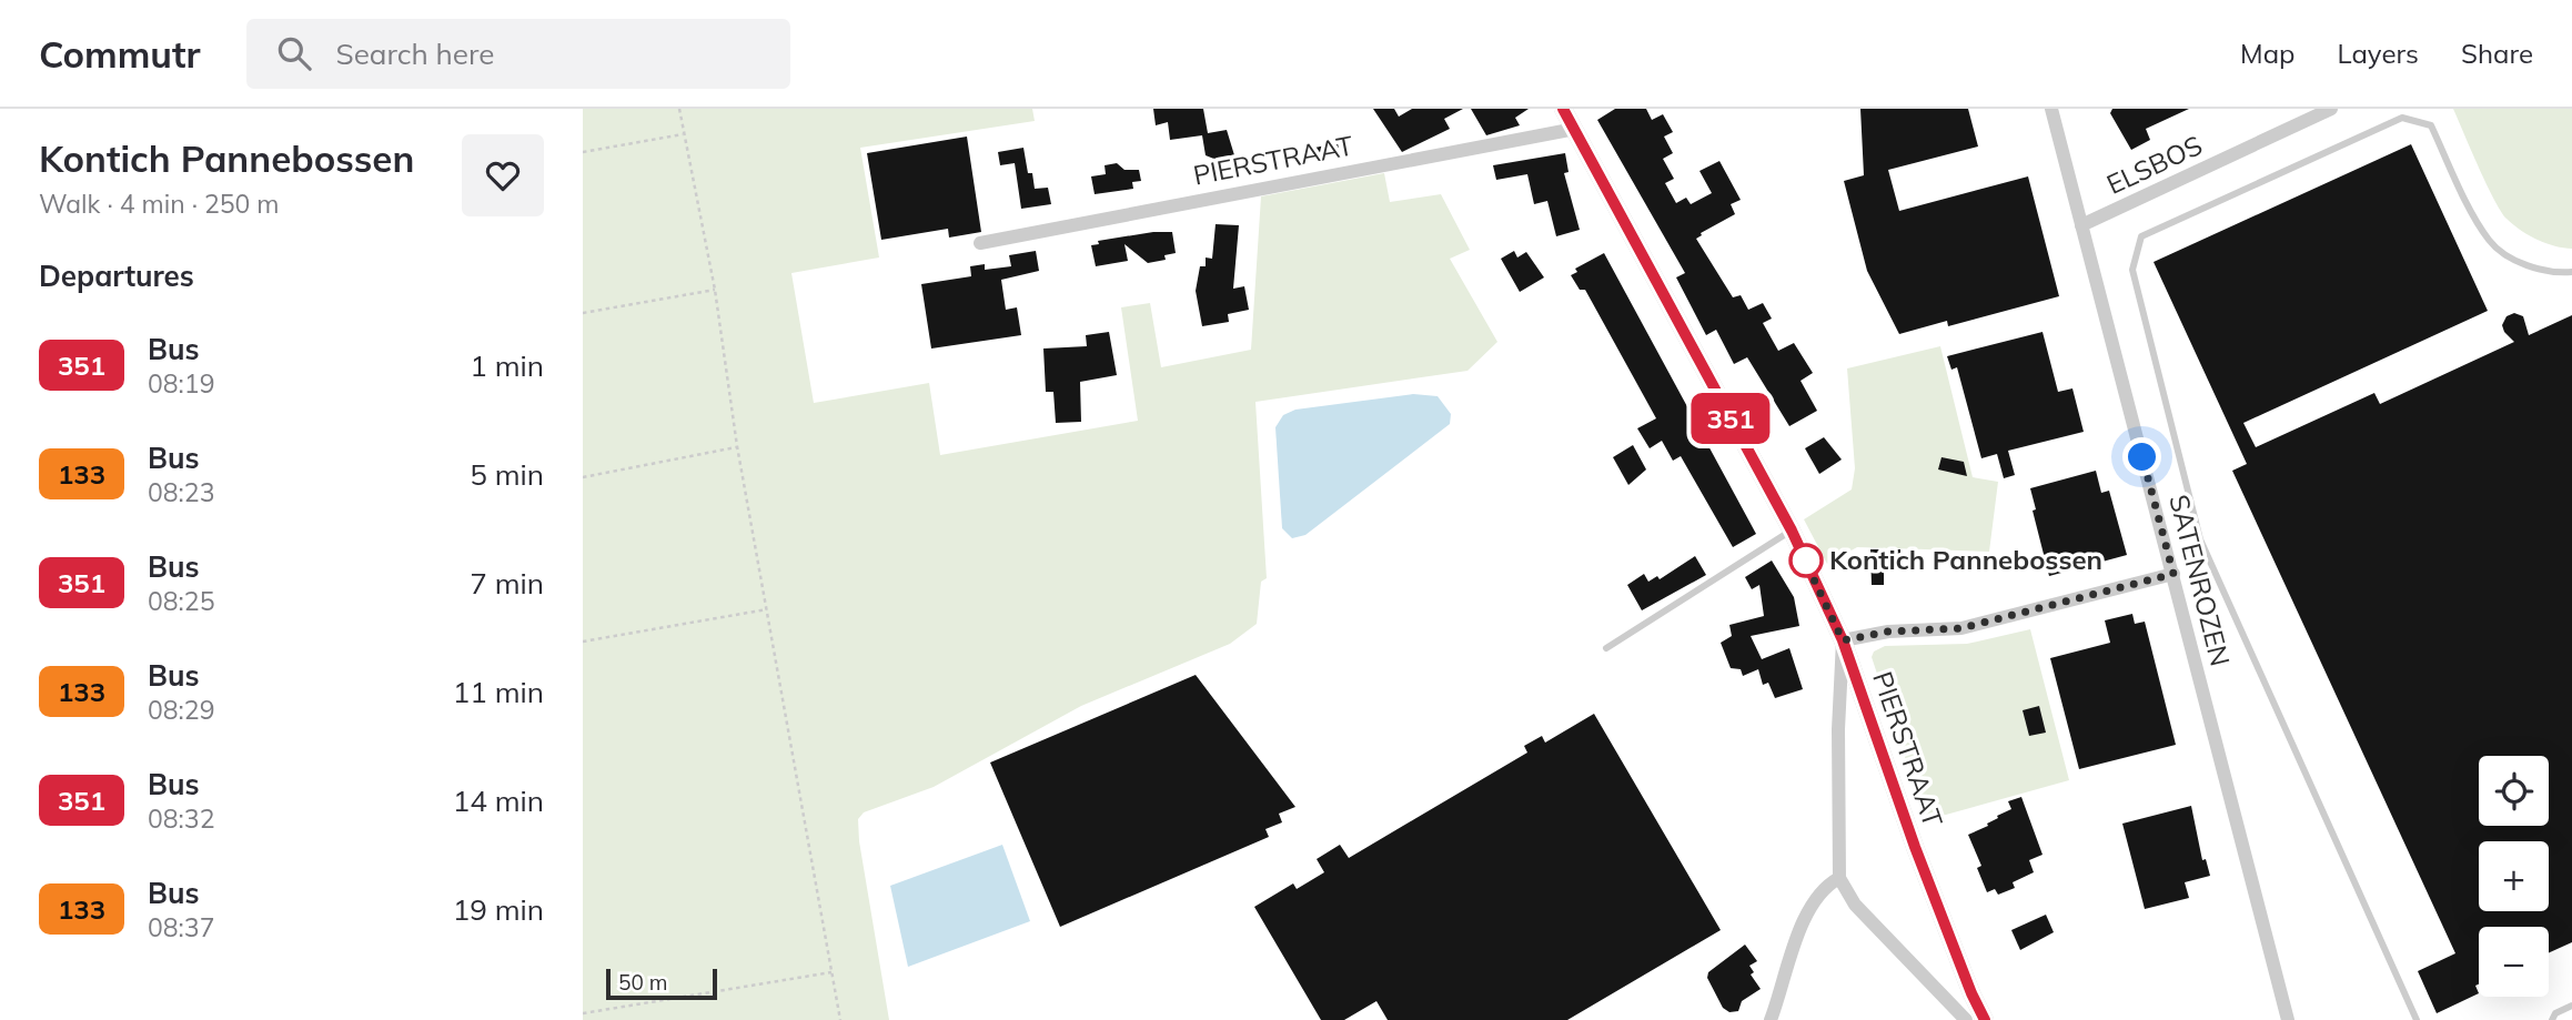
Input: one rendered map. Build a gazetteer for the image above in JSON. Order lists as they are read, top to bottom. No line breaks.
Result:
{"streets":{"street":["PIERSTRAAT","ELSBOS","SATENROZEN"]},"crossings":[["ELSBOS","SATENROZEN"]],"places":["Kontich Pannebossen"],"lines":["bus line 351"],"scale_bar":"50 m","page":{"header":"Commutr","search":"Search here","nav":["Map","Layers","Share"],"heading":[["Kontich Pannebossen","Walk · 4 min · 250 m"],"Departures"],"on_map":"351","list":[{"mark":"351","name":"Bus","note":"08:19","value":"1 min"},{"mark":"133","name":"Bus","note":"08:23","value":"5 min"},{"mark":"351","name":"Bus","note":"08:25","value":"7 min"},{"mark":"133","name":"Bus","note":"08:29","value":"11 min"},{"mark":"351","name":"Bus","note":"08:32","value":"14 min"},{"mark":"133","name":"Bus","note":"08:37","value":"19 min"}],"map_buttons":["+","−"],"scale":"50 m"}}
